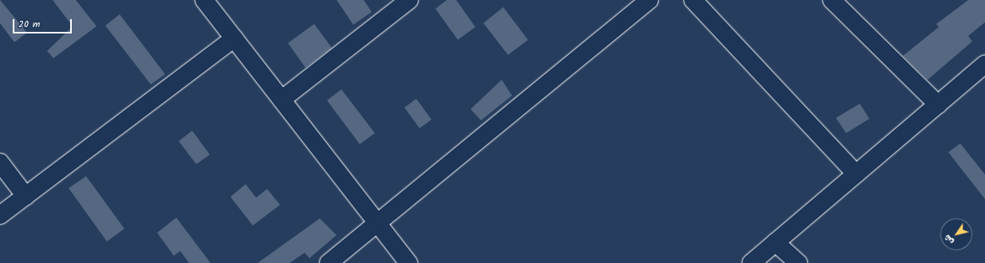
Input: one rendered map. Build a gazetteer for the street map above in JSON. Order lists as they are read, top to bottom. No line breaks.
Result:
{"scale_bar":"20 m","north":"bottom left"}
